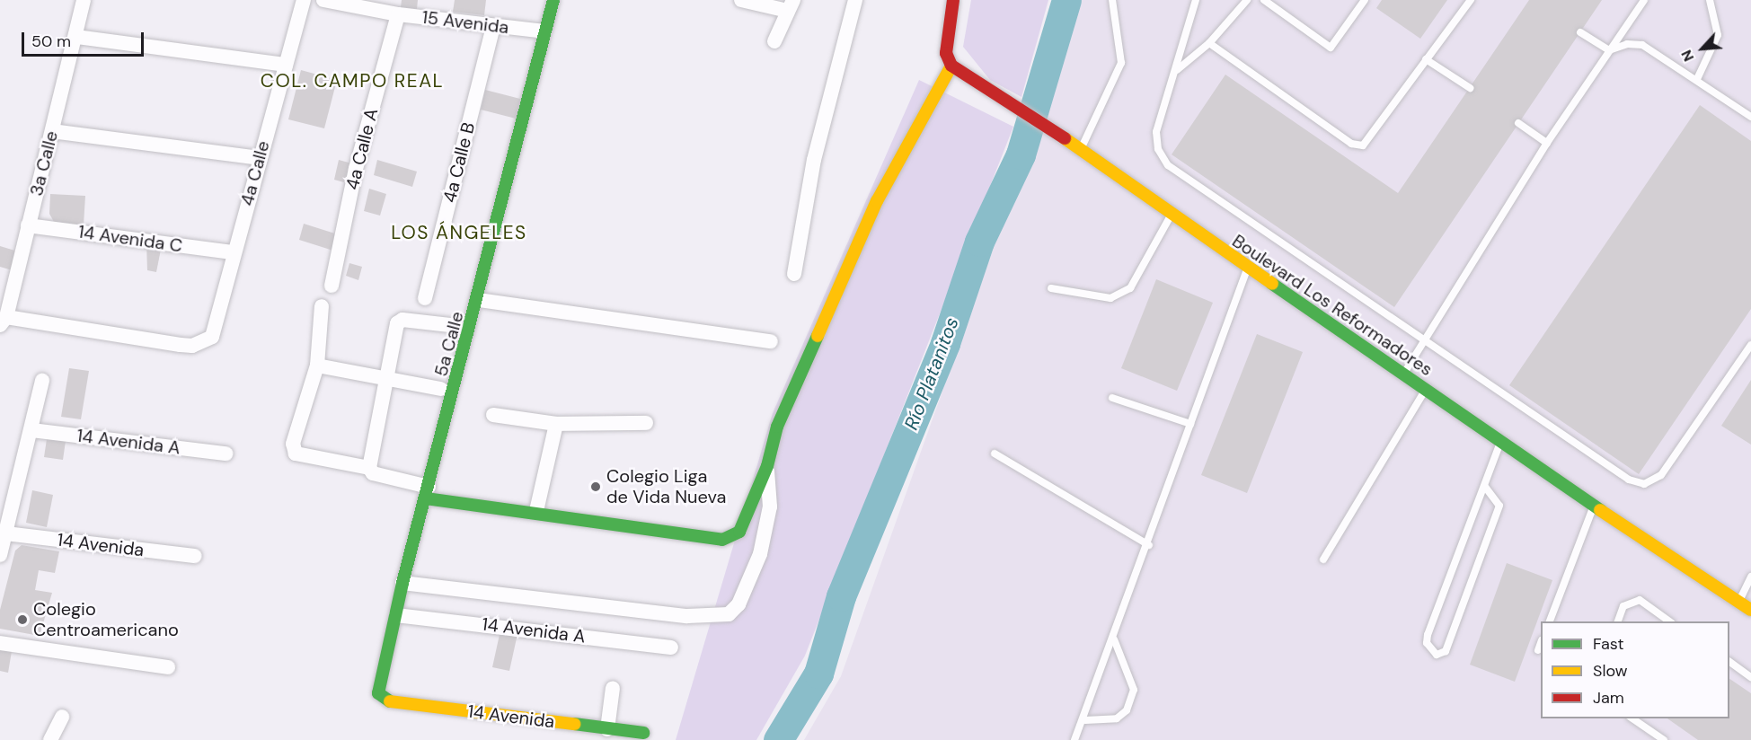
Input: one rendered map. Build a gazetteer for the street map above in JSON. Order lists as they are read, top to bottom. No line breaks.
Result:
{"streets":{"street":["15 Avenida","4a Calle A","4a Calle B","3a Calle","4a Calle","14 Avenida C","Boulevard Los Reformadores","5a Calle","14 Avenida A","14 Avenida"]},"crossings":[["15 Avenida","4a Calle A"],["15 Avenida","4a Calle B"],["15 Avenida","5a Calle"],["3a Calle","4a Calle"],["3a Calle","14 Avenida C"],["4a Calle","14 Avenida C"],["5a Calle","14 Avenida A"],["5a Calle","14 Avenida"]],"districts":["COL. CAMPO REAL","LOS ÁNGELES"],"water":["Río Platanitos"],"places":["Colegio Liga de Vida Nueva","Colegio Centroamericano"],"legend":["Fast","Slow","Jam"],"scale_bar":"50 m","north":"bottom left"}
